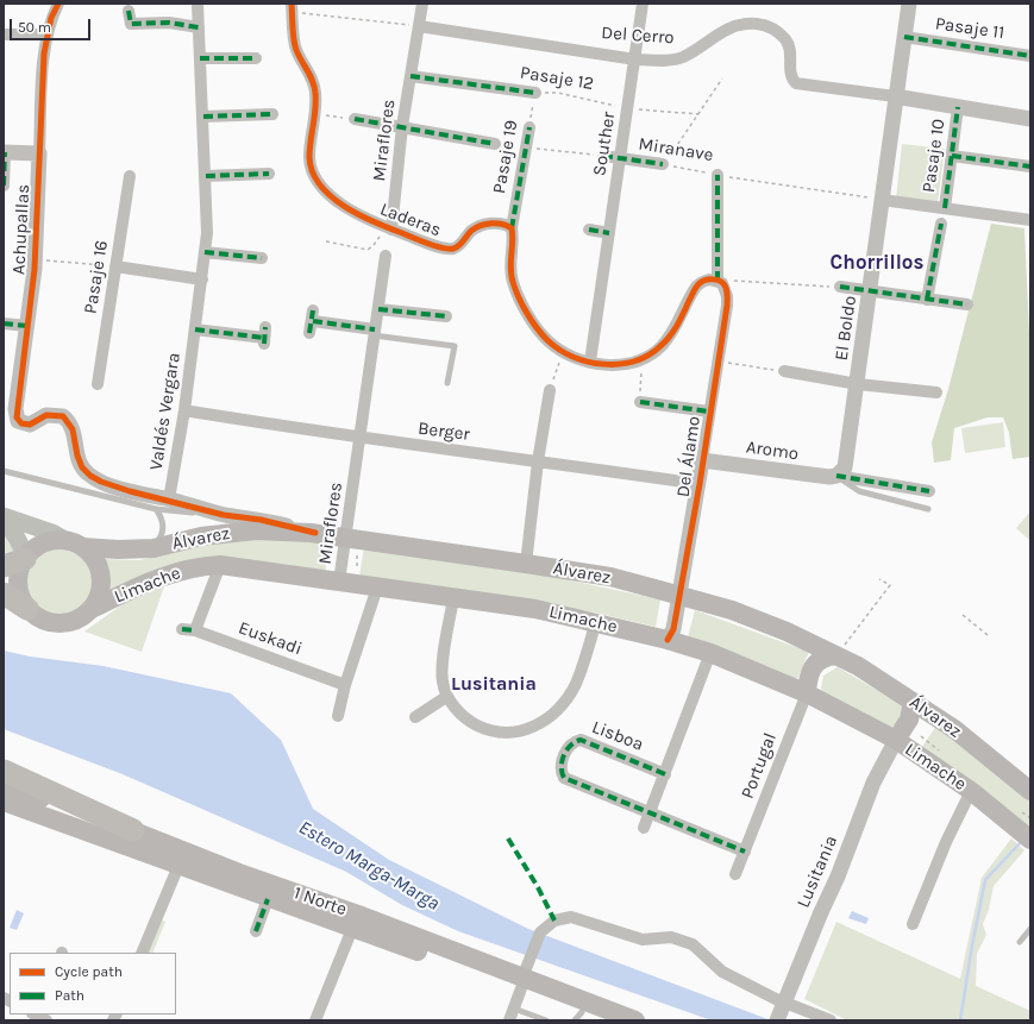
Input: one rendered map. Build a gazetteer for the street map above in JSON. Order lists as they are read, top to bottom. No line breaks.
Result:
{"streets":{"main road":["Álvarez","Limache","1 Norte"],"street":["Pasaje 11","Del Cerro","Pasaje 12","Miraflores","Souther","Miranave","Pasaje 10","Pasaje 19","Laderas","Achupallas","Pasaje 16","El Boldo","Valdés Vergara","Berger","Aromo","Del Álamo","Euskadi","Lisboa","Portugal","Lusitania"]},"crossings":[["Pasaje 11","El Boldo"],["Del Cerro","Miraflores"],["Del Cerro","Souther"],["Del Cerro","Pasaje 10"],["Del Cerro","El Boldo"],["Pasaje 12","Miraflores"],["Pasaje 12","Souther"],["Pasaje 12","Pasaje 19"],["Miraflores","Laderas"],["Miraflores","Berger"],["Miraflores","Álvarez"],["Miraflores","Limache"],["Souther","Miranave"],["Miranave","El Boldo"],["Pasaje 19","Laderas"],["Achupallas","Valdés Vergara"],["Achupallas","Álvarez"],["El Boldo","Aromo"],["Valdés Vergara","Berger"],["Berger","Del Álamo"],["Aromo","Del Álamo"],["Del Álamo","Álvarez"],["Del Álamo","Limache"],["Álvarez","Limache"],["Limache","Portugal"],["Limache","Lusitania"]],"districts":["Chorrillos","Lusitania"],"water":["Estero Marga-Marga"],"legend":["Cycle path","Path"],"scale_bar":"50 m"}
